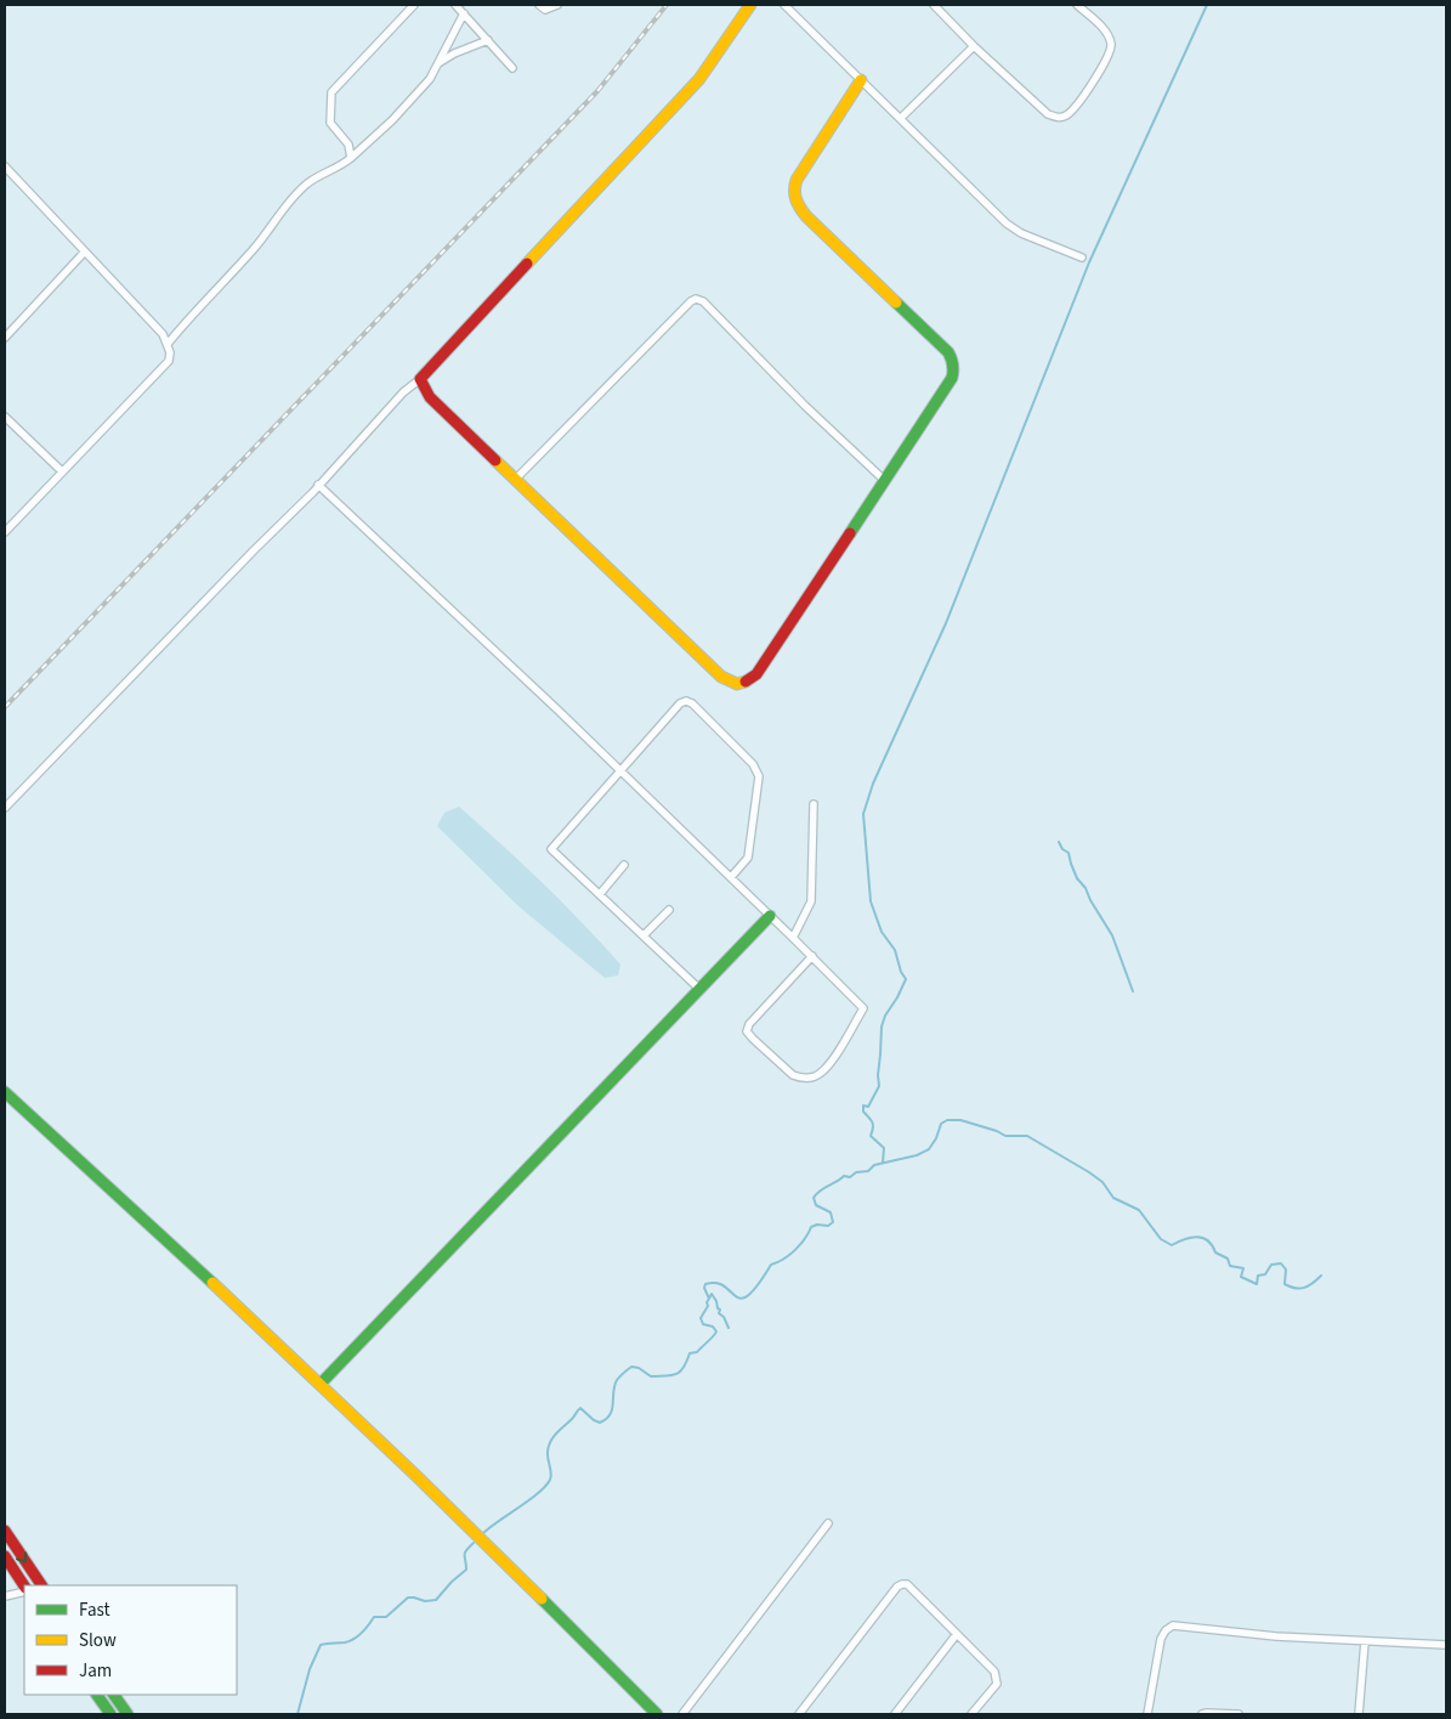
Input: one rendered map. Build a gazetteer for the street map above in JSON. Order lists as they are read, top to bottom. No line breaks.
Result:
{"legend":["Fast","Slow","Jam"]}
